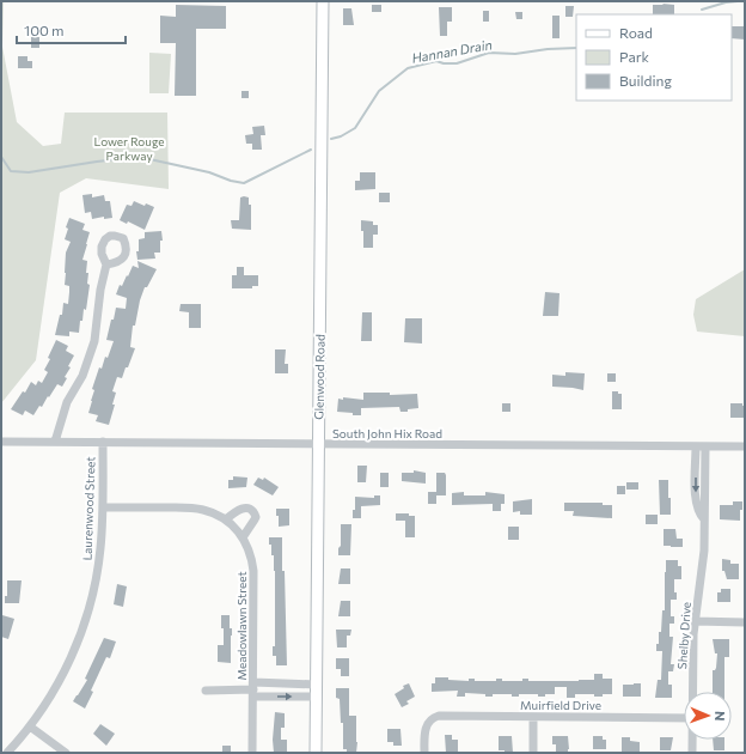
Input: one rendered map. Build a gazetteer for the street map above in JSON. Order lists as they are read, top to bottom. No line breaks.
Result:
{"streets":{"street":["Glenwood Road","South John Hix Road","Laurenwood Street","Meadowlawn Street","Shelby Drive","Muirfield Drive"]},"crossings":[["Glenwood Road","South John Hix Road"],["South John Hix Road","Laurenwood Street"],["South John Hix Road","Shelby Drive"],["Laurenwood Street","Meadowlawn Street"]],"water":["Hannan Drain"],"parks":["Lower Rouge Parkway"],"legend":["Road","Park","Building"],"scale_bar":"100 m","north":"right"}
